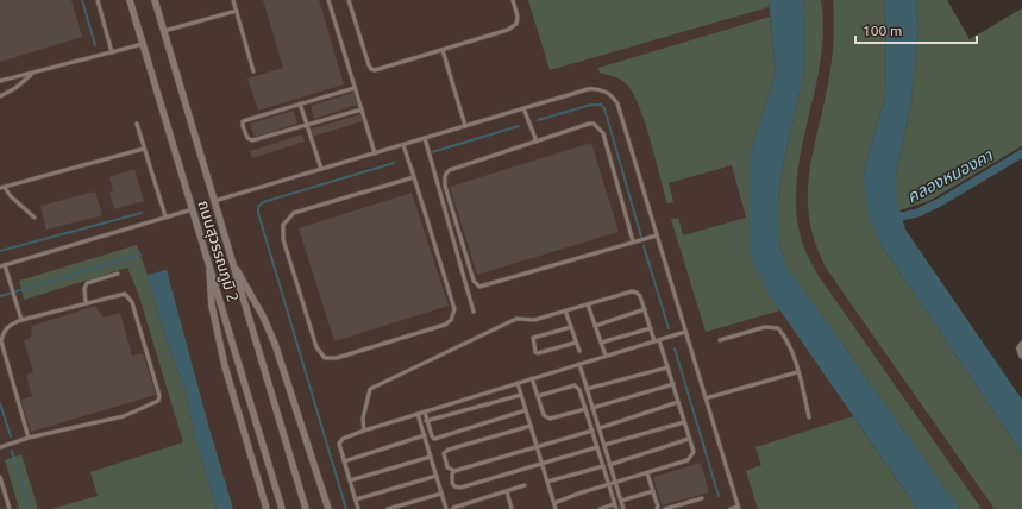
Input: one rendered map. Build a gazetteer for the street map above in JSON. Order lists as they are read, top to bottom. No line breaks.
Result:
{"streets":{"street":["ถนนสุวรรณภูมิ 2"]},"water":["คลองหนองคา"],"scale_bar":"100 m"}
